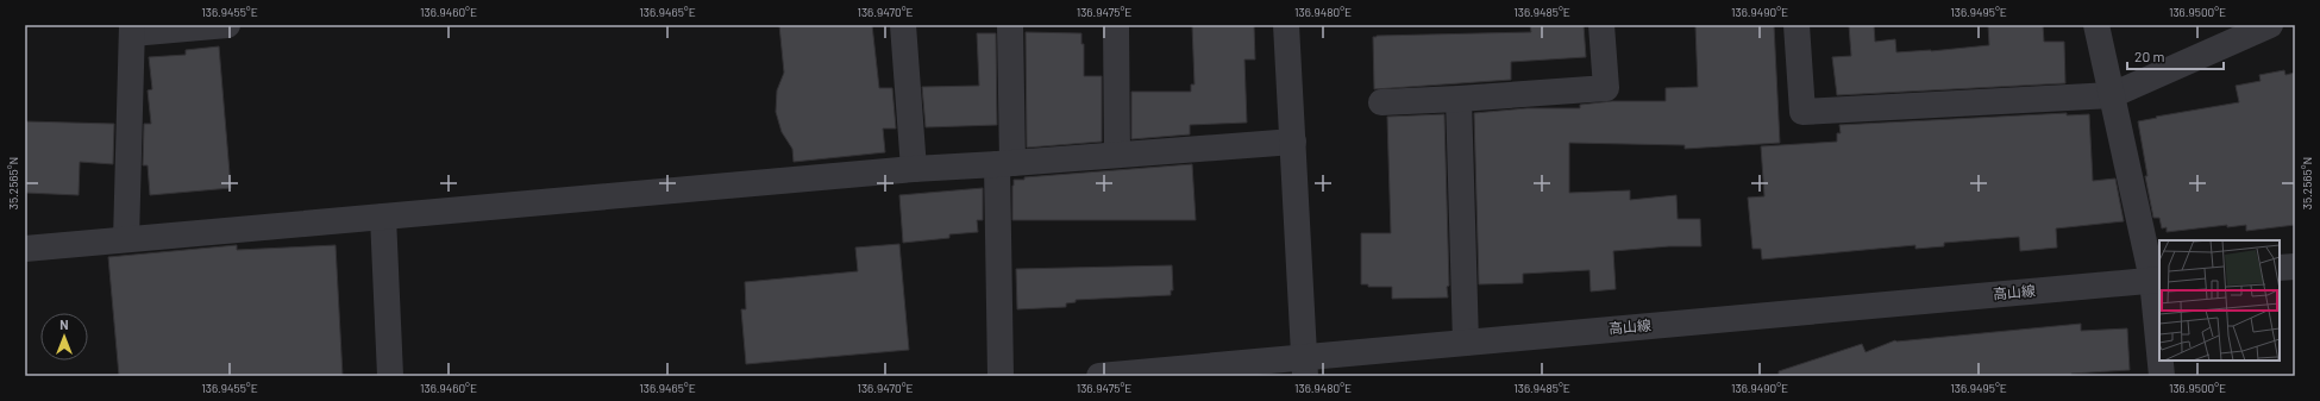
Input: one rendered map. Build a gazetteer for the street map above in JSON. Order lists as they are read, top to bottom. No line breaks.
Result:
{"streets":{"street":["高山線"]},"scale_bar":"20 m","north":"top","coordinates":["136.9455°E","136.9460°E","136.9465°E","136.9470°E","136.9475°E","136.9480°E","136.9485°E","136.9490°E","136.9495°E","136.9500°E","35.2565°N"]}
